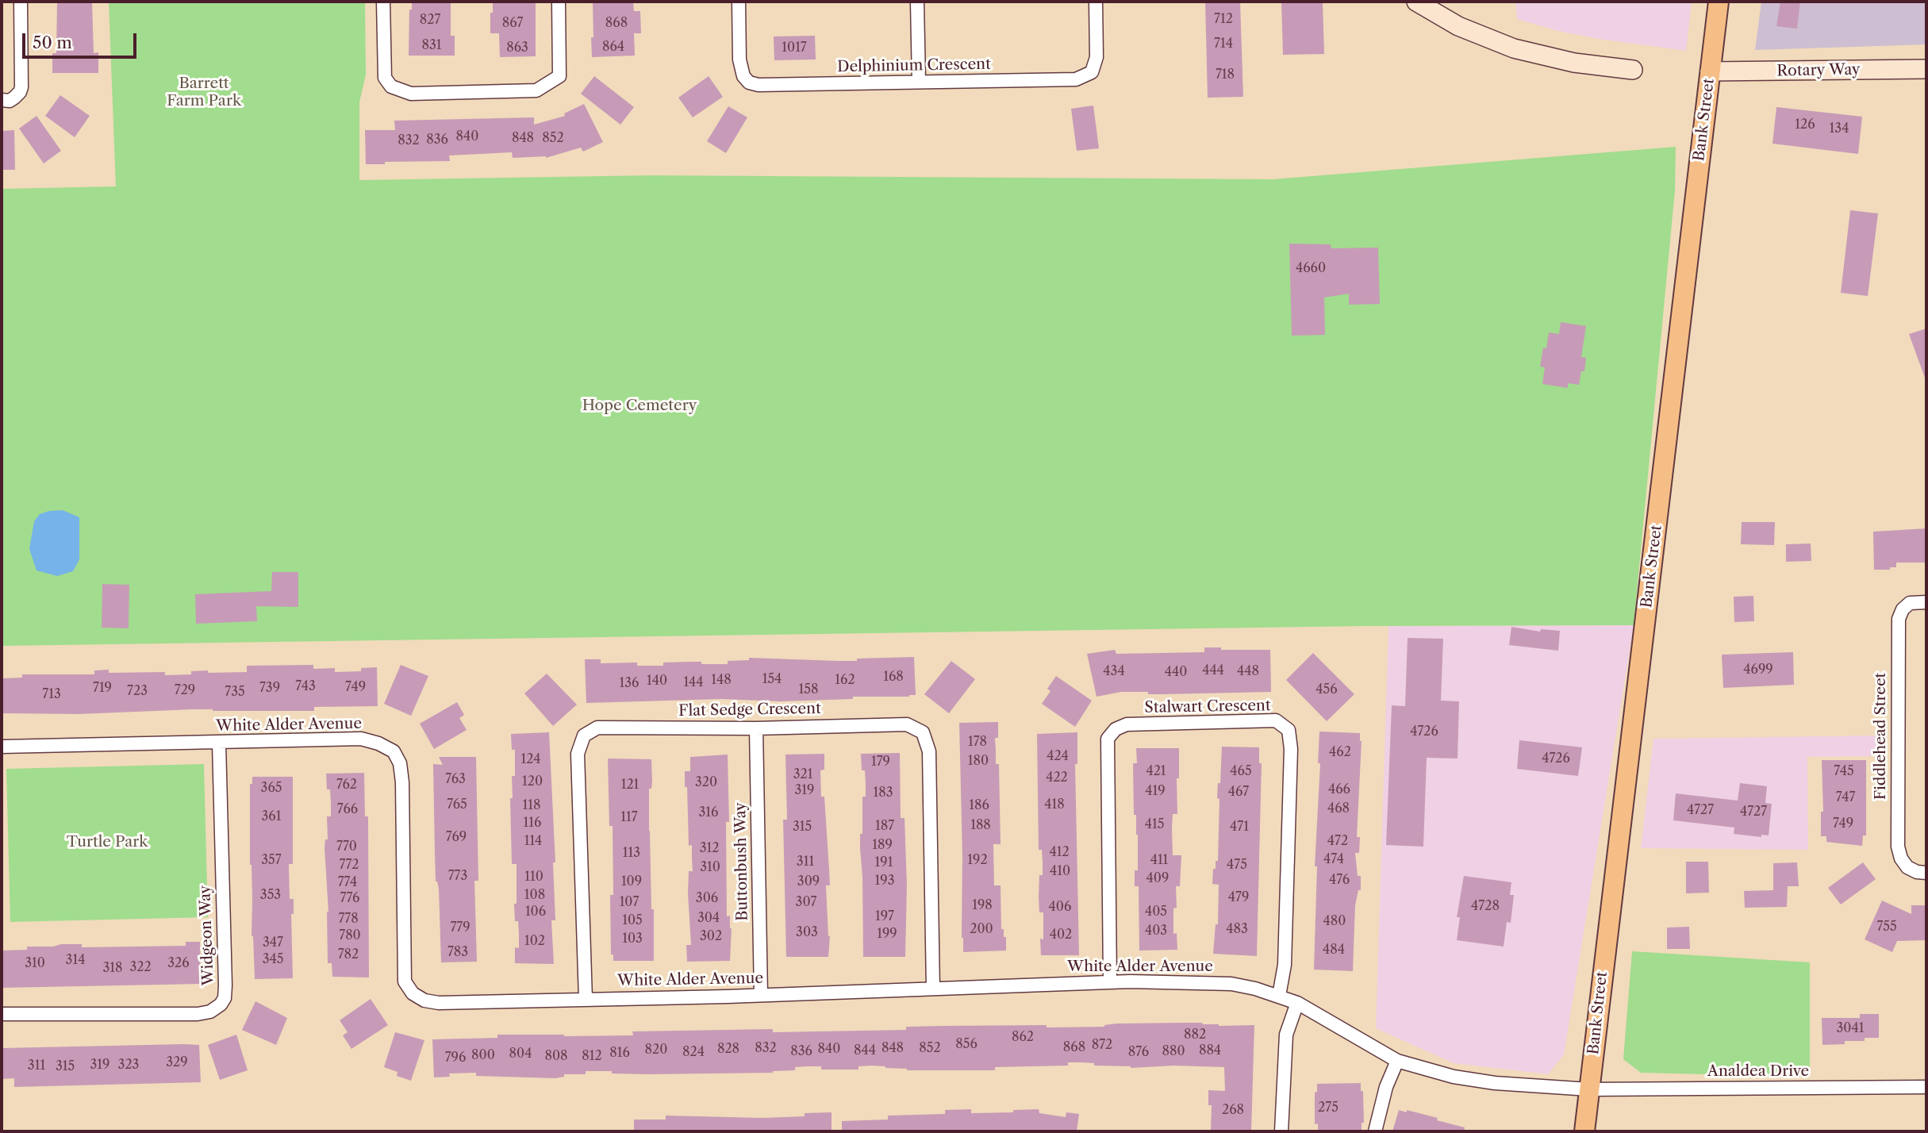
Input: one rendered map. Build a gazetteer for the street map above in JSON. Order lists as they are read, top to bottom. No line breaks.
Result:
{"streets":{"main road":["Bank Street"],"street":["Delphinium Crescent","Rotary Way","Stalwart Crescent","Flat Sedge Crescent","White Alder Avenue","Fiddlehead Street","Buttonbush Way","Widgeon Way","Analdea Drive"]},"crossings":[["Rotary Way","Bank Street"],["Bank Street","White Alder Avenue"],["Bank Street","Analdea Drive"],["Stalwart Crescent","White Alder Avenue"],["Flat Sedge Crescent","White Alder Avenue"],["Flat Sedge Crescent","Buttonbush Way"],["White Alder Avenue","Buttonbush Way"],["White Alder Avenue","Widgeon Way"],["White Alder Avenue","Analdea Drive"]],"parks":["Barrett Farm Park","Hope Cemetery","Turtle Park"],"house_numbers":["712","827","867","868","714","831","864","863","1017","718","126","134","840","848","852","836","832","4660","4699","444","434","448","440","168","154","148","162","140","144","136","743","749","719","739","158","456","729","723","735","713","4726","178","462","424","4726","124","180","179","421","465","745","321","422","763","120","320","762","121","365","466","319","419","467","183","747","765","418","118","186","468","766","4727","4727","316","361","117","116","749","415","188","187","315","471","769","114","472","189","770","312","412","113","474","357","192","411","311","191","772","475","310","410","773","110","409","476","193","109","309","774","353","108","479","776","306","107","307","198","4728","406","106","405","197","304","778","105","480","755","779","200","483","403","303","199","402","780","302","103","102","347","484","783","782","345","314","310","326","322","318","3041","882","862","856","872","868","832","848","852","828","840","820","844","884","836","880","824","876","816","804","800","808","812","796","329","319","323","311","315","275","268"],"scale_bar":"50 m"}
